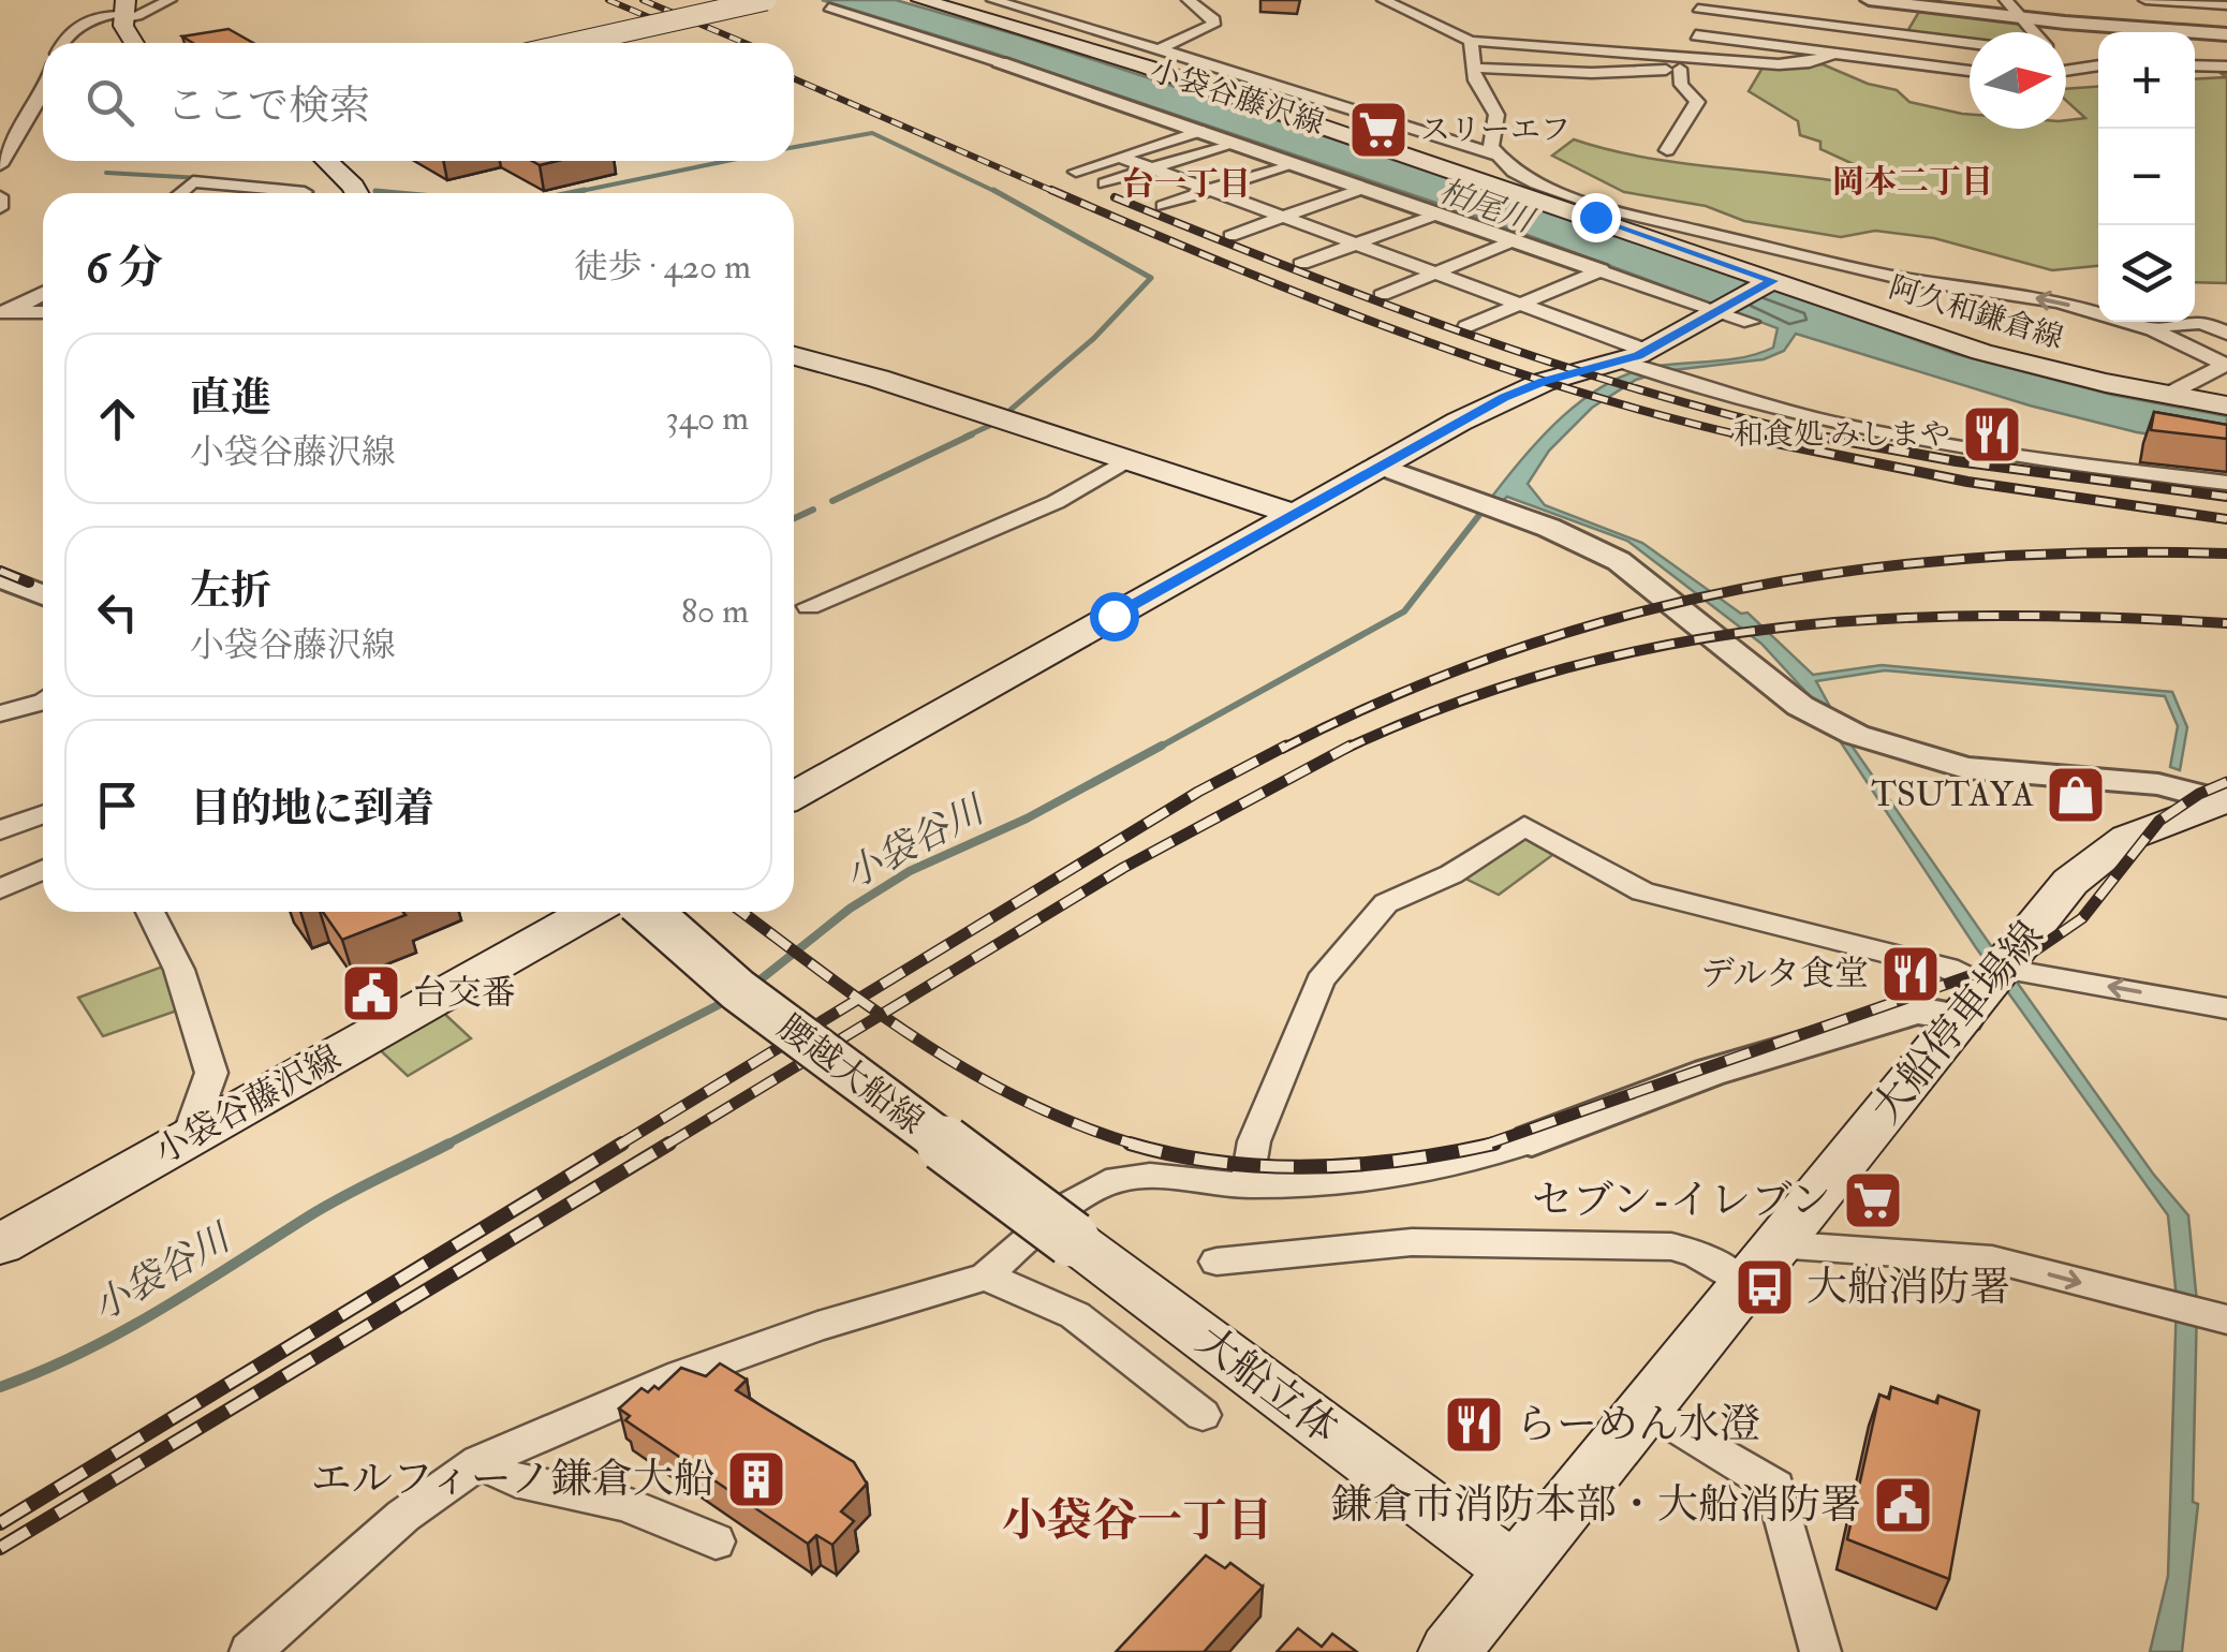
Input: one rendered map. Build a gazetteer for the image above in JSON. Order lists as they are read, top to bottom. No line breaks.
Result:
{"streets":{"main road":["小袋谷藤沢線","阿久和鎌倉線","大船停車場線","腰越大船線","大船立体"]},"crossings":[["小袋谷藤沢線","阿久和鎌倉線"],["大船停車場線","大船立体"],["腰越大船線","大船立体"]],"districts":["岡本二丁目","台一丁目","小袋谷一丁目"],"water":["柏尾川","小袋谷川"],"places":{"supermarket":["スリーエフ","セブン-イレブン"],"restaurant":["和食処 みしまや","デルタ食堂","らーめん水澄"],"shop":["TSUTAYA"],"public building":["台交番","鎌倉市消防本部・大船消防署"],"bus stop":["大船消防署"],"building":["エルフィーノ鎌倉大船"]},"north":"right","page":{"map_buttons":["+","−"],"search":"ここで検索","heading":["6 分","徒歩 · 420 m"],"list":[["直進","小袋谷藤沢線","340 m"],["左折","小袋谷藤沢線","80 m"],"目的地に到着"]}}
